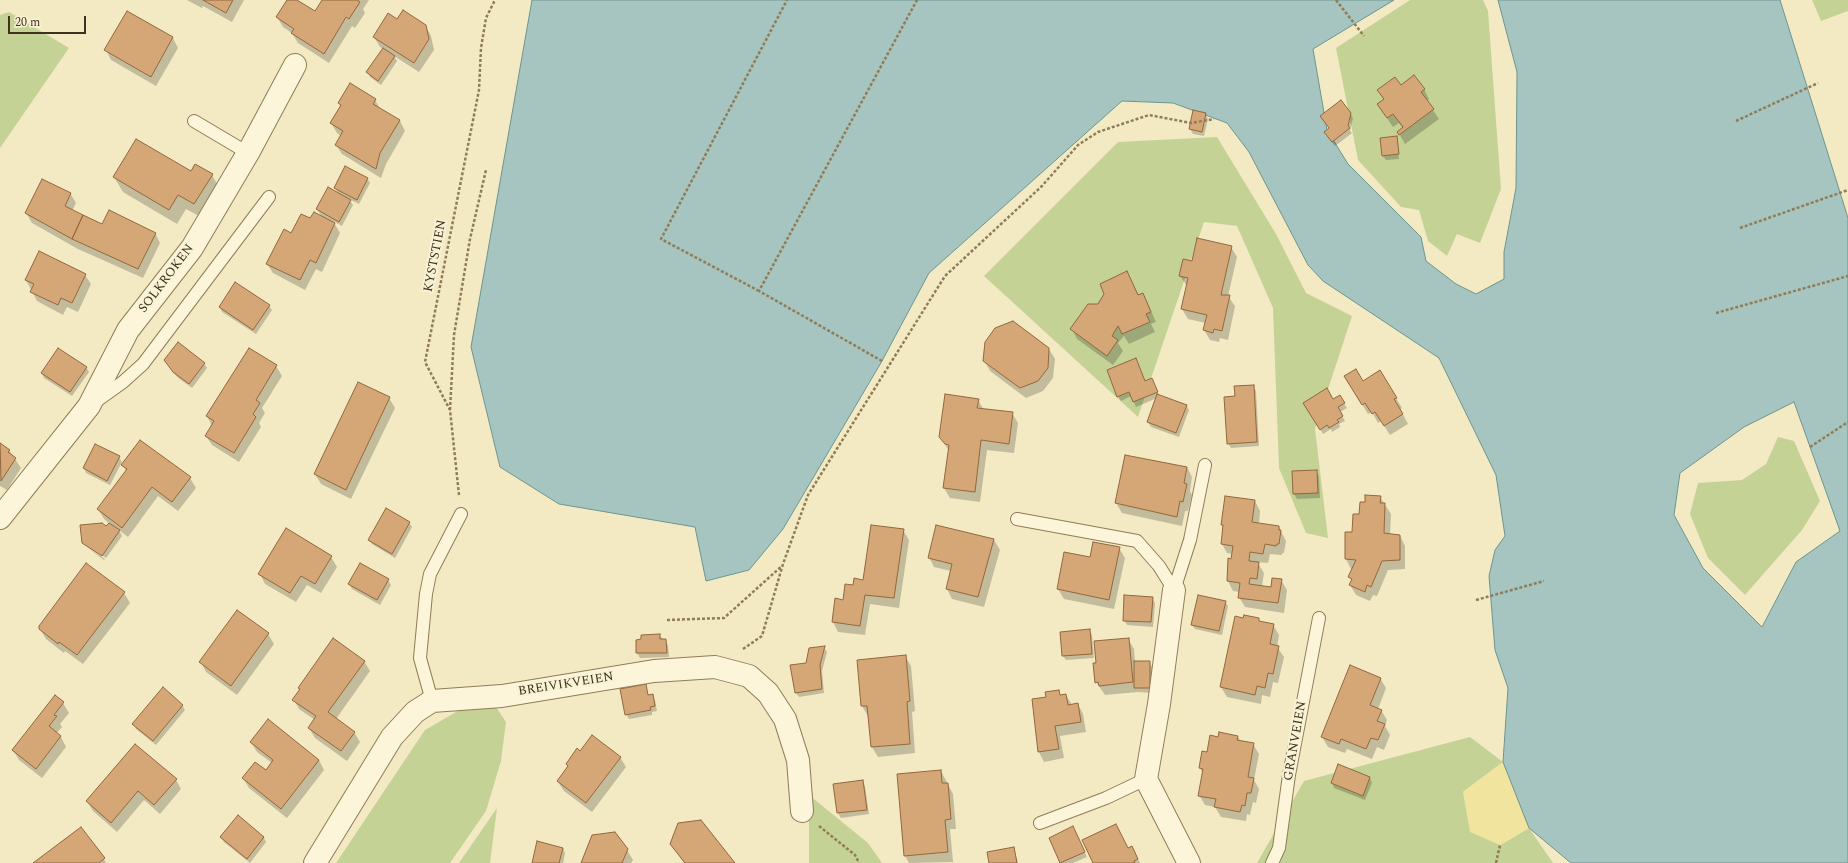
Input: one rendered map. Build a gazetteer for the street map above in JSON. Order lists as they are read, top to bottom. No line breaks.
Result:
{"streets":{"street":["SOLKROKEN","BREIVIKVEIEN"],"lane":["GRANVEIEN"],"path":["KYSTSTIEN"]},"scale_bar":"20 m"}
